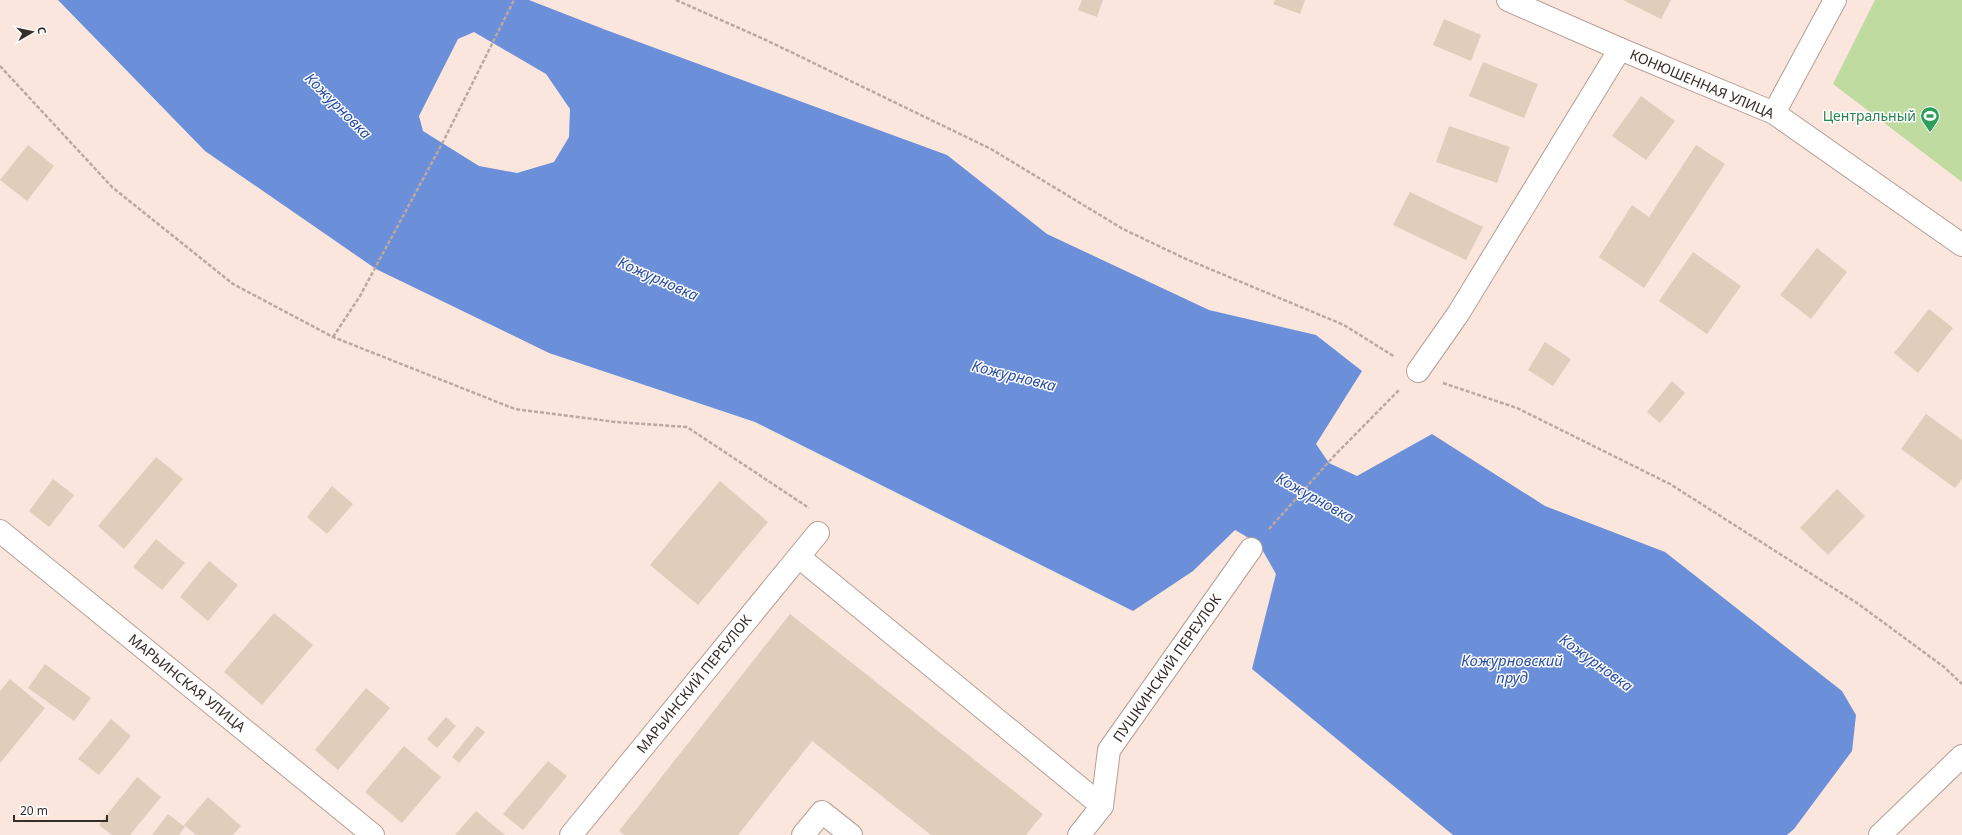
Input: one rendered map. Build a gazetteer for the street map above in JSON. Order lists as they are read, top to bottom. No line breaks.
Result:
{"streets":{"street":["КОНЮШЕННАЯ УЛИЦА","ПУШКИНСКИЙ ПЕРЕУЛОК","МАРЬИНСКАЯ УЛИЦА","МАРЬИНСКИЙ ПЕРЕУЛОК"]},"water":["Кожурновка","Кожурновский пруд"],"places":{"sports":["Центральный"]},"scale_bar":"20 m","north":"right"}
